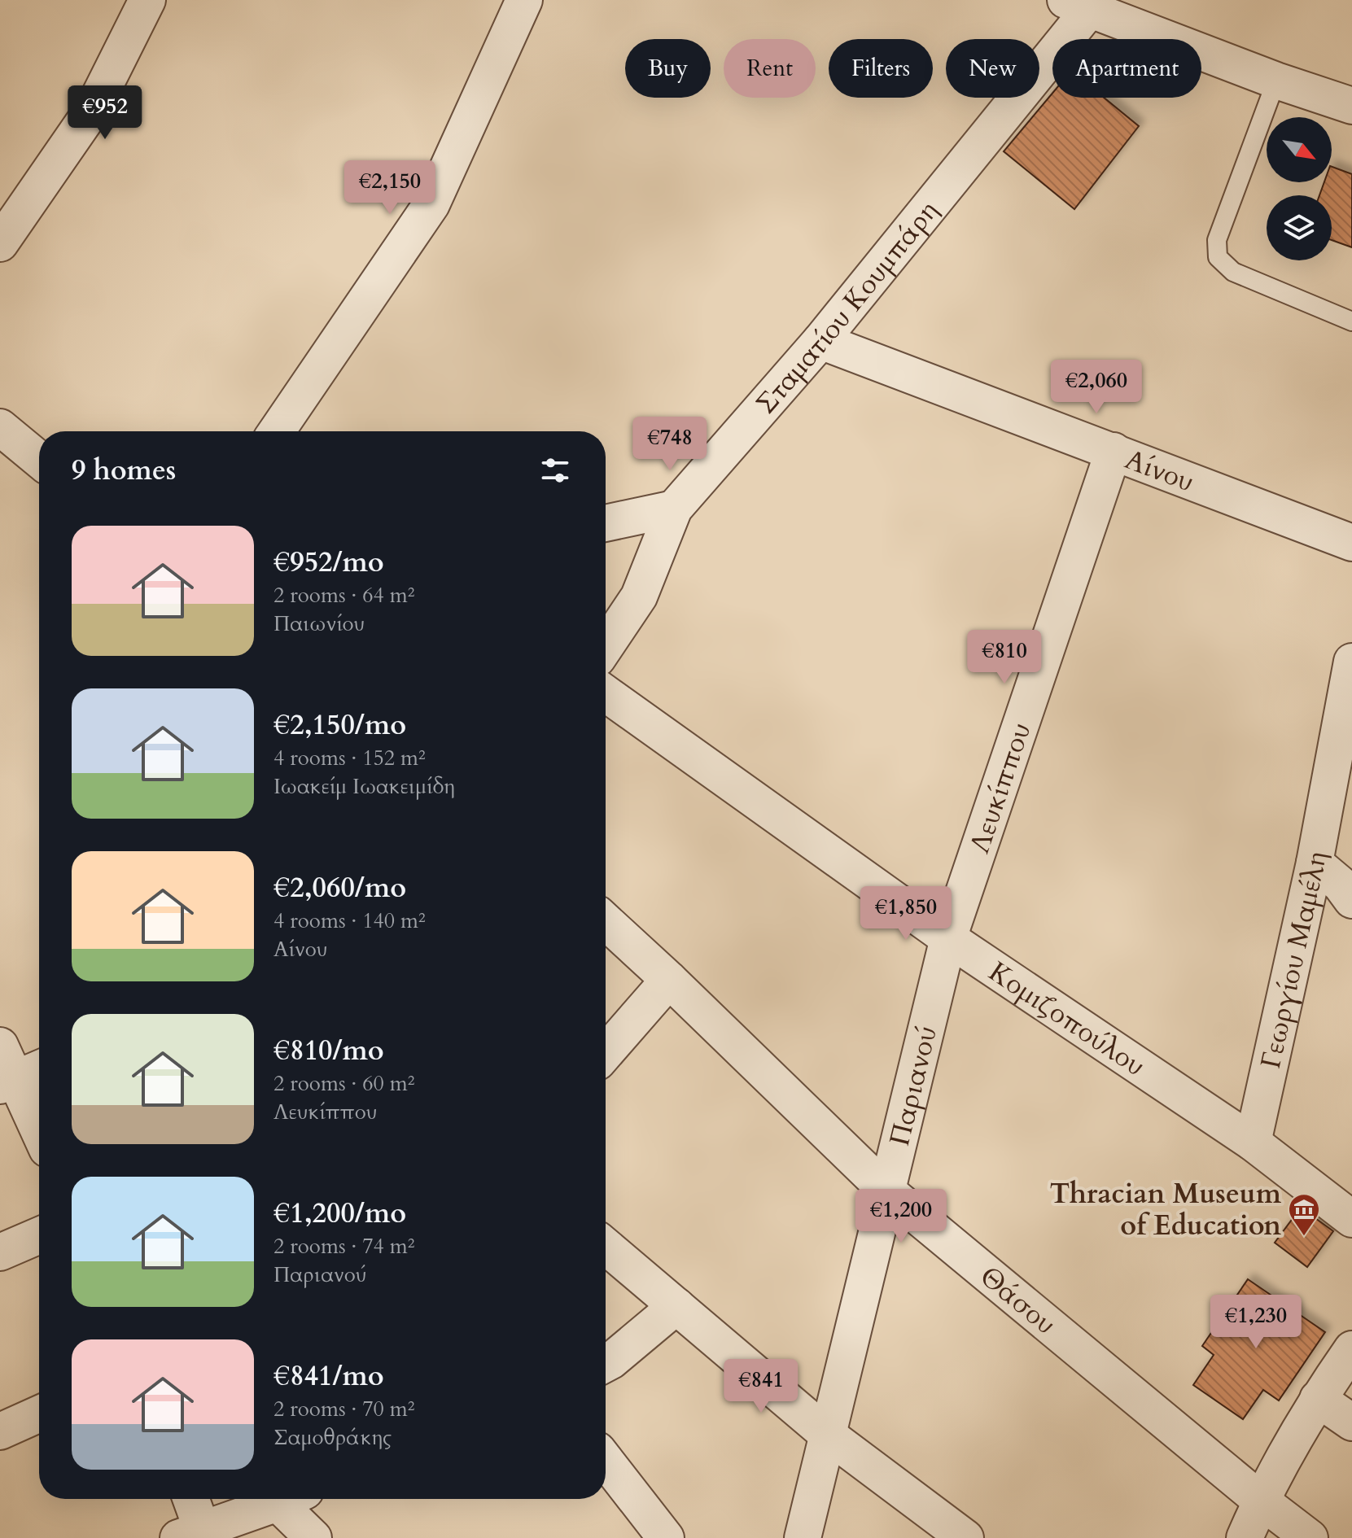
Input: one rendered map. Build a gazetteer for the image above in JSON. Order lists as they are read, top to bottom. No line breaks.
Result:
{"streets":{"street":["Σταματίου Κουμπάρη","Αίνου","Λευκίππου","Γεωργίου Μαμέλη","Κομιζοπούλου","Παριανού","Θάσου"]},"crossings":[["Σταματίου Κουμπάρη","Αίνου"],["Αίνου","Λευκίππου"],["Λευκίππου","Κομιζοπούλου"],["Λευκίππου","Παριανού"],["Γεωργίου Μαμέλη","Κομιζοπούλου"],["Κομιζοπούλου","Παριανού"],["Παριανού","Θάσου"]],"places":{"museum":["Thracian Museum of Education"]},"north":"bottom right","page":{"chip":["Buy","Rent","Filters","New","Apartment"],"price":["€952","€2,150","€2,060","€748","€810","€1,850","€1,200","€1,230","€841"],"heading":"9 homes","list":[{"name":"€952/mo","note":"2 rooms · 64 m² · Παιωνίου"},{"name":"€2,150/mo","note":"4 rooms · 152 m² · Ιωακείμ Ιωακειμίδη"},{"name":"€2,060/mo","note":"4 rooms · 140 m² · Αίνου"},{"name":"€810/mo","note":"2 rooms · 60 m² · Λευκίππου"},{"name":"€1,200/mo","note":"2 rooms · 74 m² · Παριανού"},{"name":"€841/mo","note":"2 rooms · 70 m² · Σαμοθράκης"}]}}
